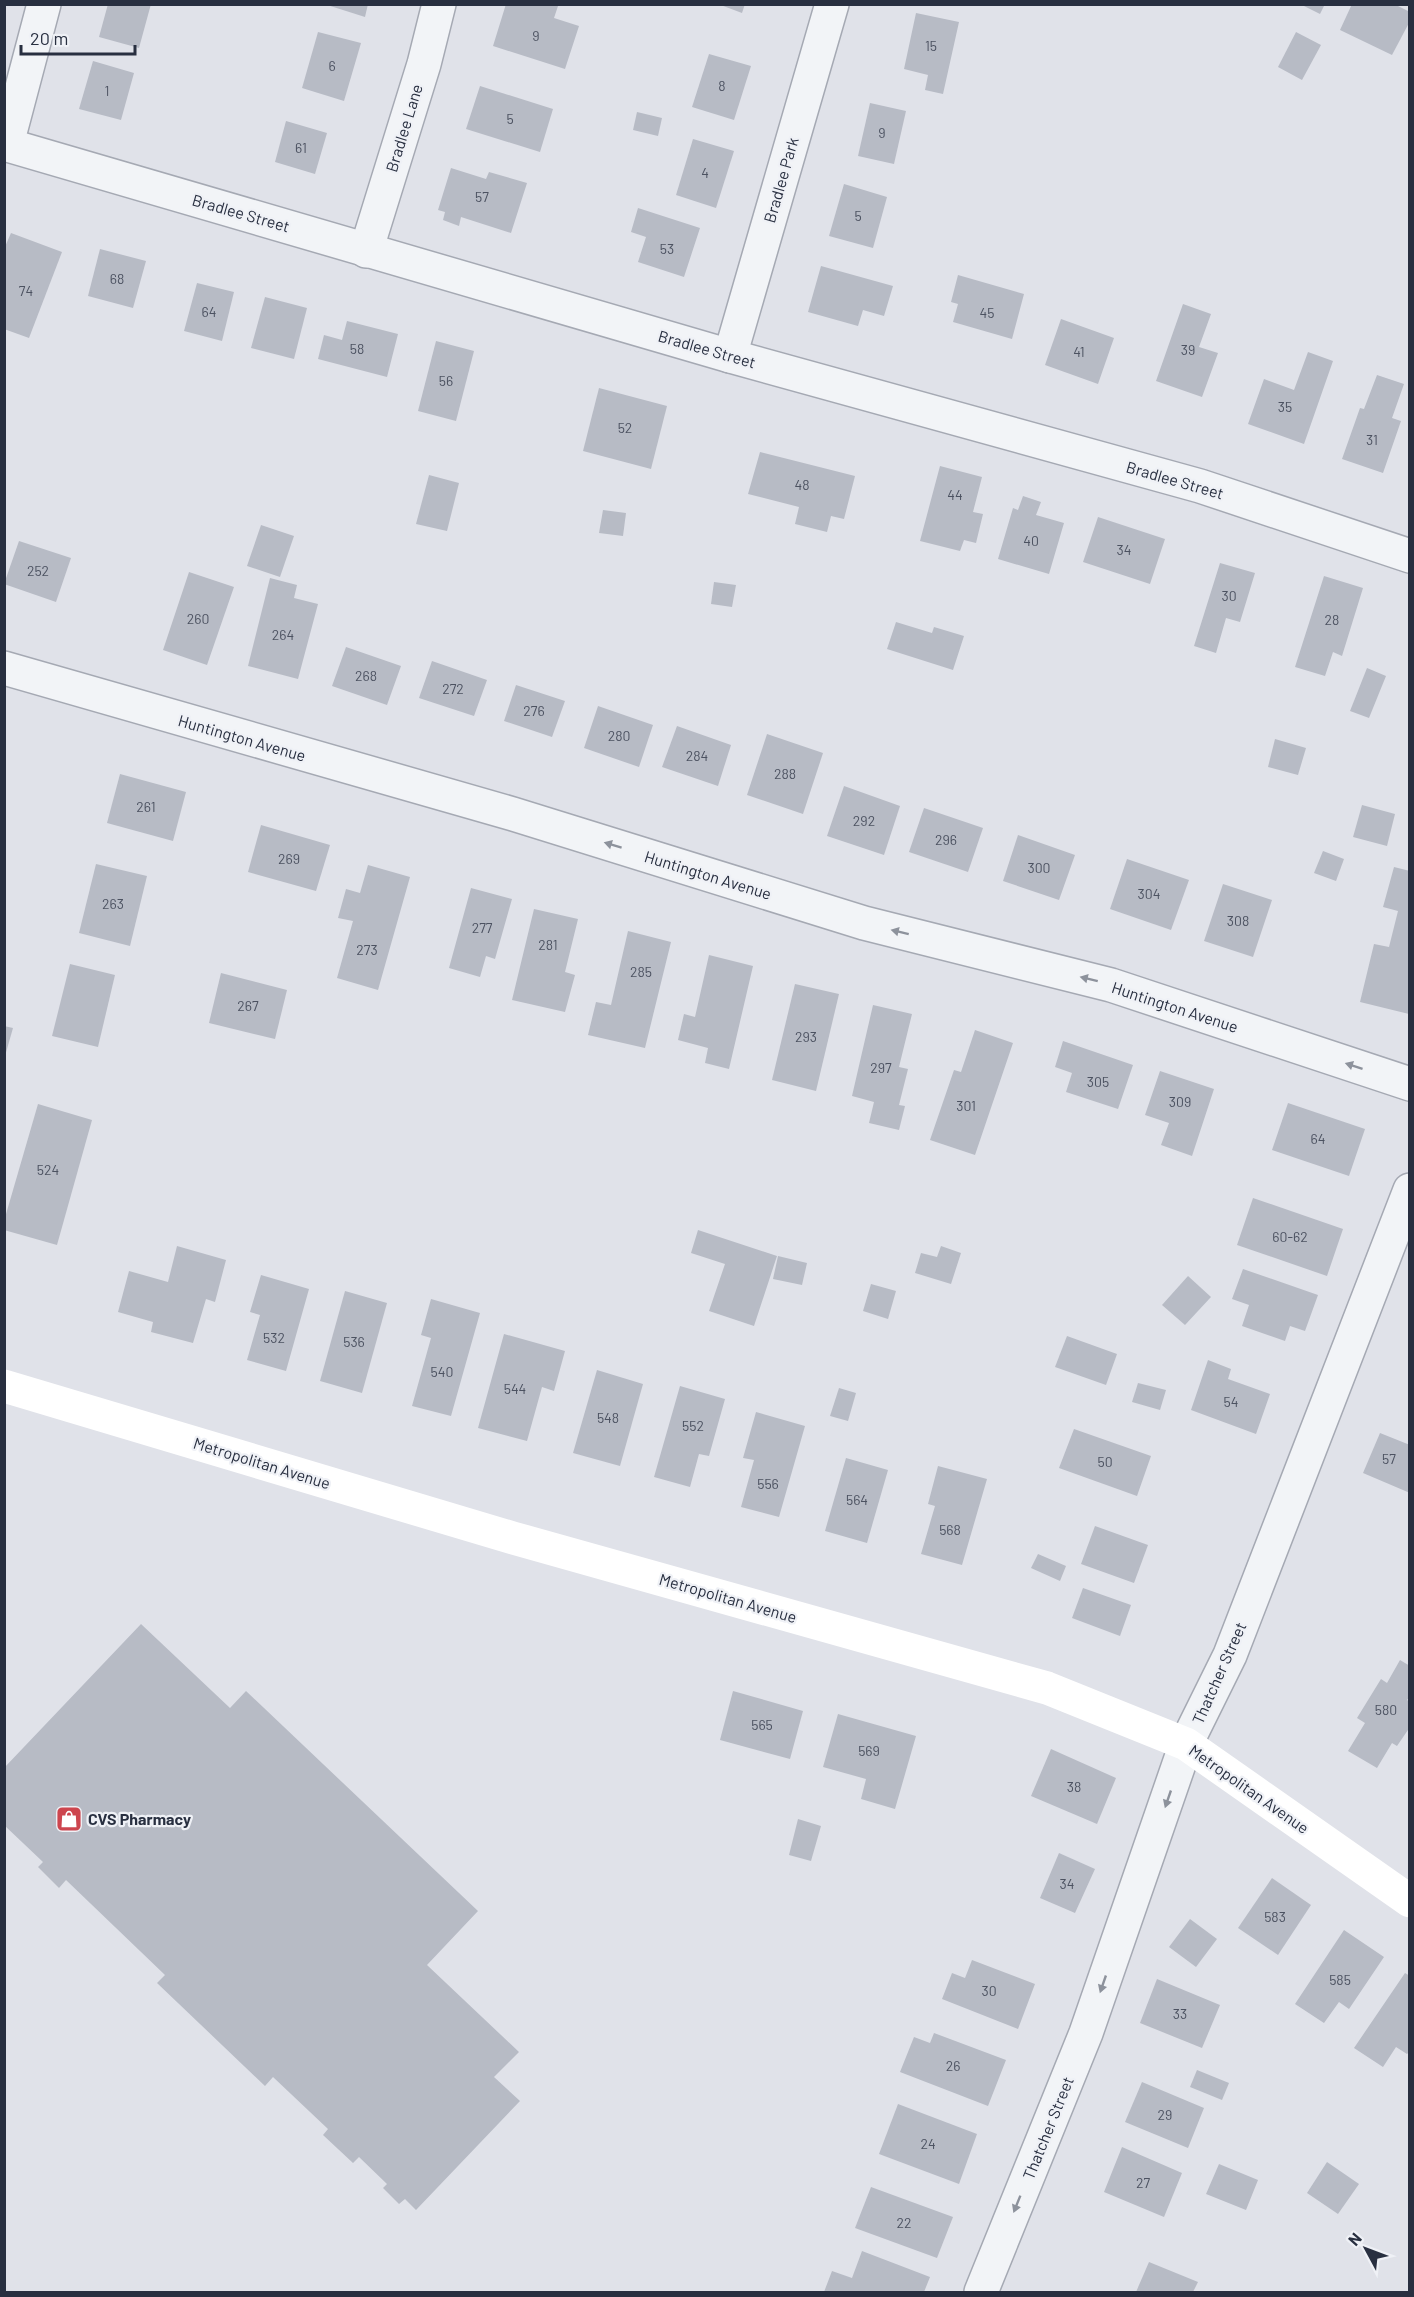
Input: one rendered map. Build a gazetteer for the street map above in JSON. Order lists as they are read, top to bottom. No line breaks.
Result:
{"streets":{"street":["Bradlee Lane","Bradlee Park","Bradlee Street","Huntington Avenue","Metropolitan Avenue","Thatcher Street"]},"crossings":[["Bradlee Lane","Bradlee Street"],["Bradlee Park","Bradlee Street"],["Metropolitan Avenue","Thatcher Street"]],"one_way":["Huntington Avenue","Thatcher Street"],"places":{"shop":["CVS Pharmacy"]},"house_numbers":["9","15","6","8","1","5","9","61","4","57","5","53","68","74","64","45","58","39","41","56","35","52","31","48","44","40","34","252","30","260","28","264","268","272","276","280","284","288","261","292","296","269","300","304","263","308","277","281","273","285","267","293","297","305","309","301","64","524","60-62","532","536","540","544","54","548","552","57","50","556","564","568","580","565","569","38","34","583","585","30","33","26","29","24","27","22"],"scale_bar":"20 m","north":"top left"}
